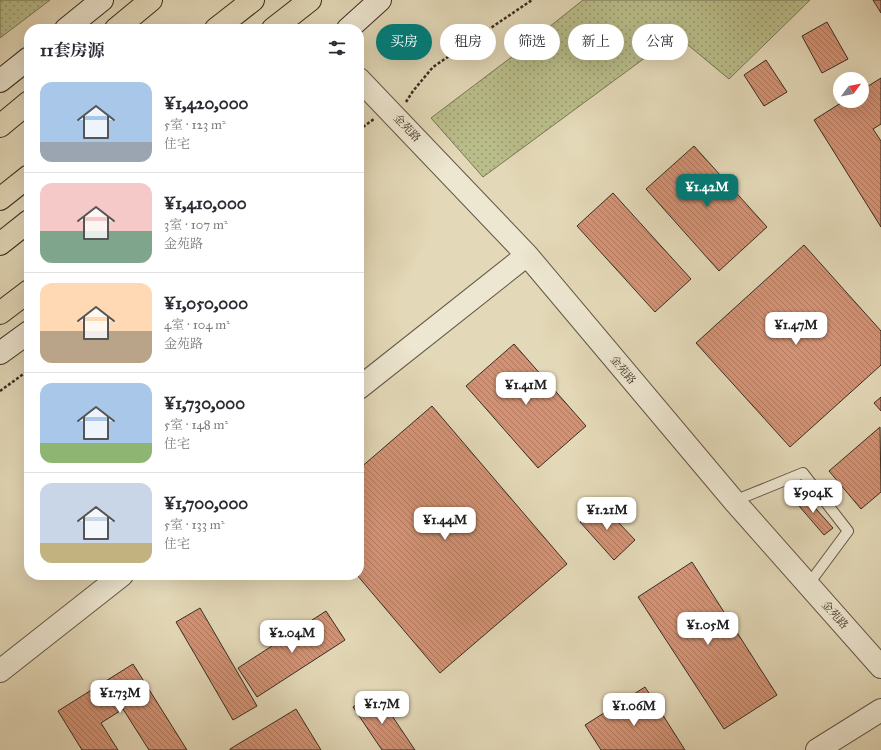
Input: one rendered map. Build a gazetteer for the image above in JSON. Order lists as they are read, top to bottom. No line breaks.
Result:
{"streets":{"street":["金苑路"]},"north":"top right","page":{"chip":["买房","租房","筛选","新上","公寓"],"heading":"11套房源","list":[{"name":"¥1,420,000","note":"5室 · 123 m² · 住宅"},{"name":"¥1,410,000","note":"3室 · 107 m² · 金苑路"},{"name":"¥1,050,000","note":"4室 · 104 m² · 金苑路"},{"name":"¥1,730,000","note":"5室 · 148 m² · 住宅"},{"name":"¥1,700,000","note":"5室 · 133 m² · 住宅"}],"price":["¥1.42M","¥1.47M","¥1.41M","¥904K","¥1.21M","¥1.44M","¥1.05M","¥2.04M","¥1.73M","¥1.7M","¥1.06M"]}}
